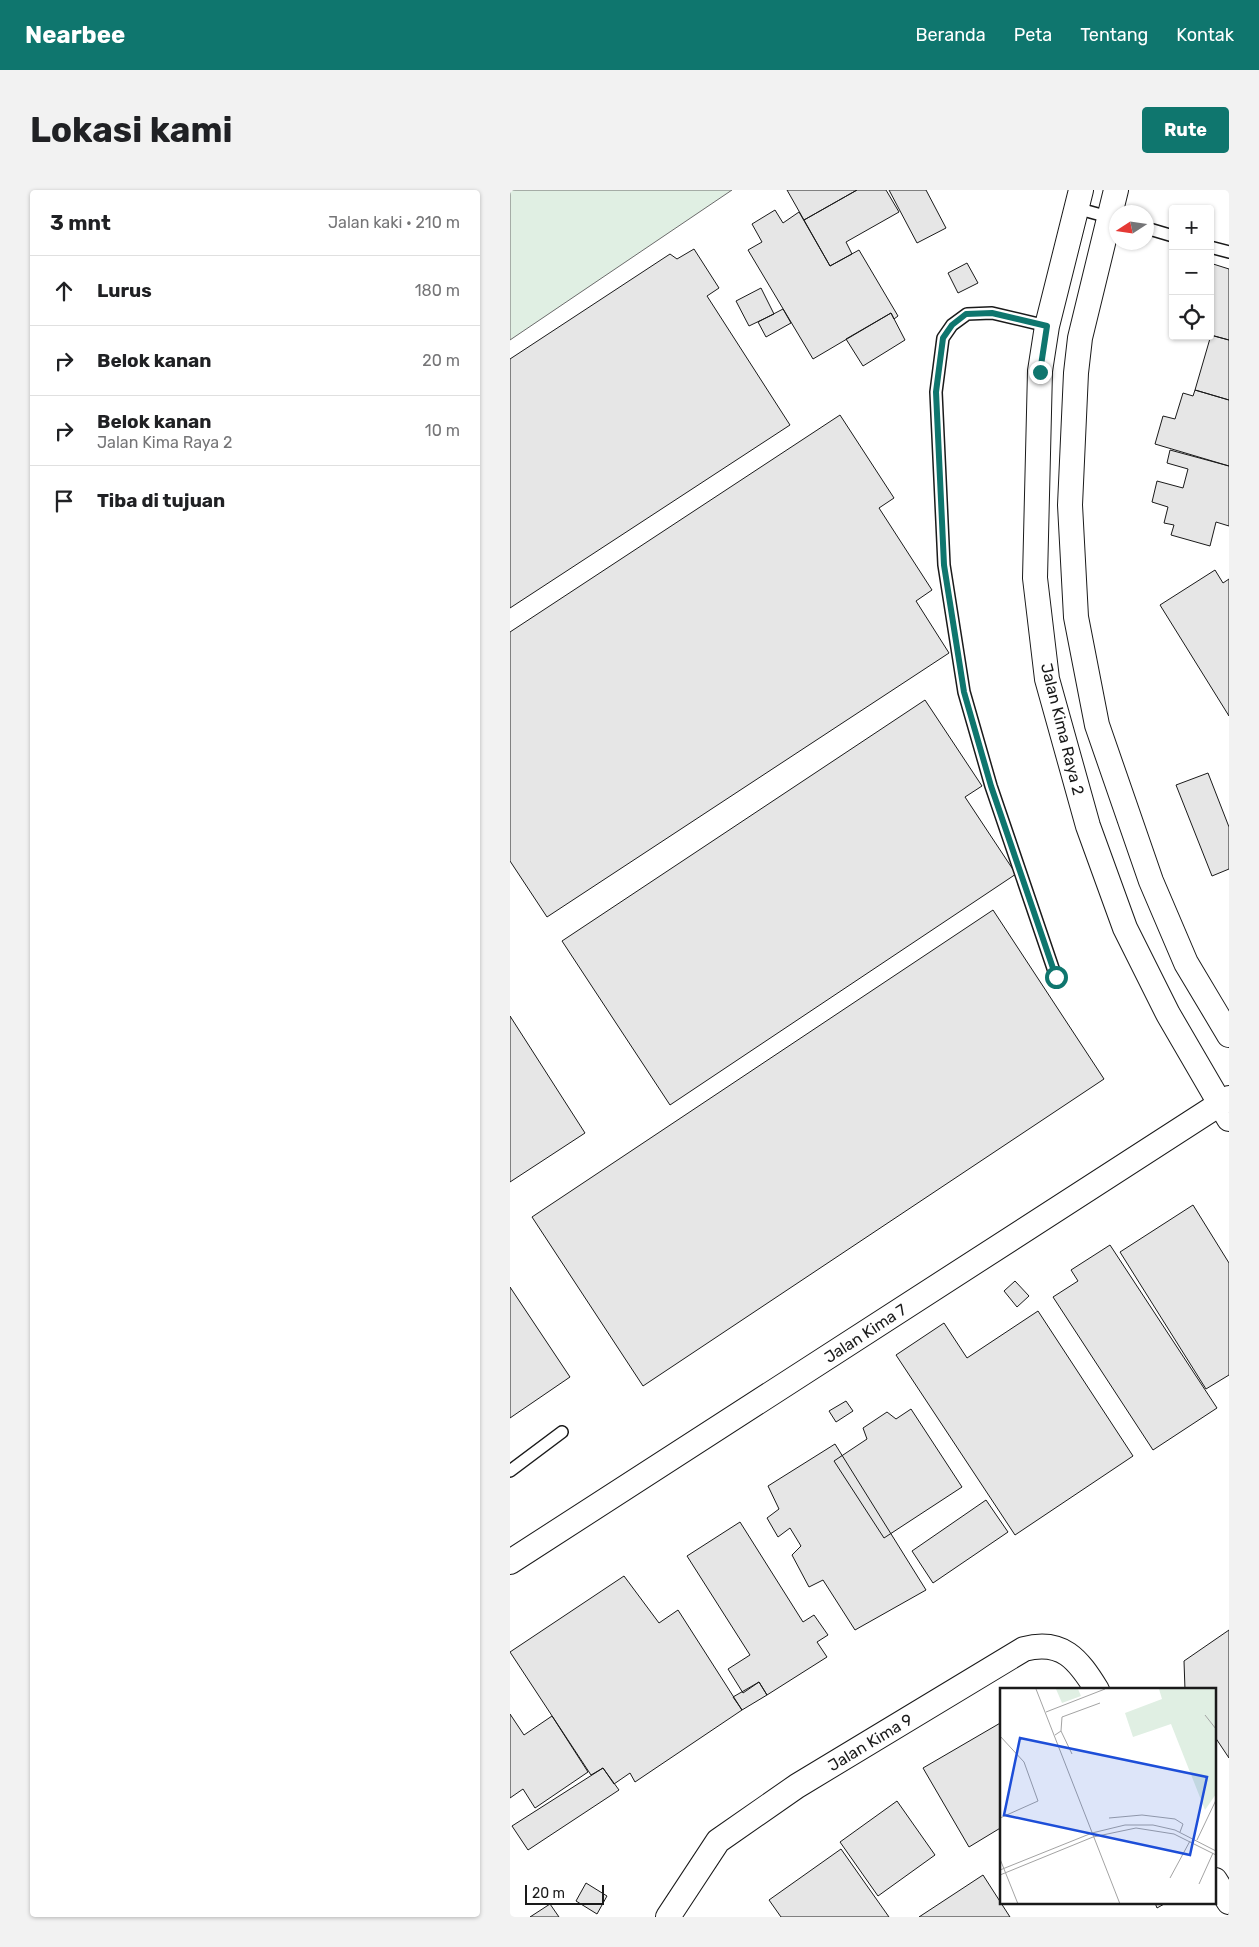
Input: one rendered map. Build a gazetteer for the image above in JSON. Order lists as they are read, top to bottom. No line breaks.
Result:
{"streets":{"street":["Jalan Kima Raya 2","Jalan Kima 7","Jalan Kima 9"]},"crossings":[["Jalan Kima Raya 2","Jalan Kima 7"]],"scale_bar":"20 m","north":"left","page":{"header":"Nearbee","nav":["Beranda","Peta","Tentang","Kontak"],"buttons":"Rute","title":"Lokasi kami","heading":["3 mnt","Jalan kaki · 210 m"],"map_buttons":["+","−"],"list":[["Lurus","180 m"],["Belok kanan","20 m"],["Belok kanan","Jalan Kima Raya 2","10 m"],"Tiba di tujuan"],"scale":"20 m"}}
